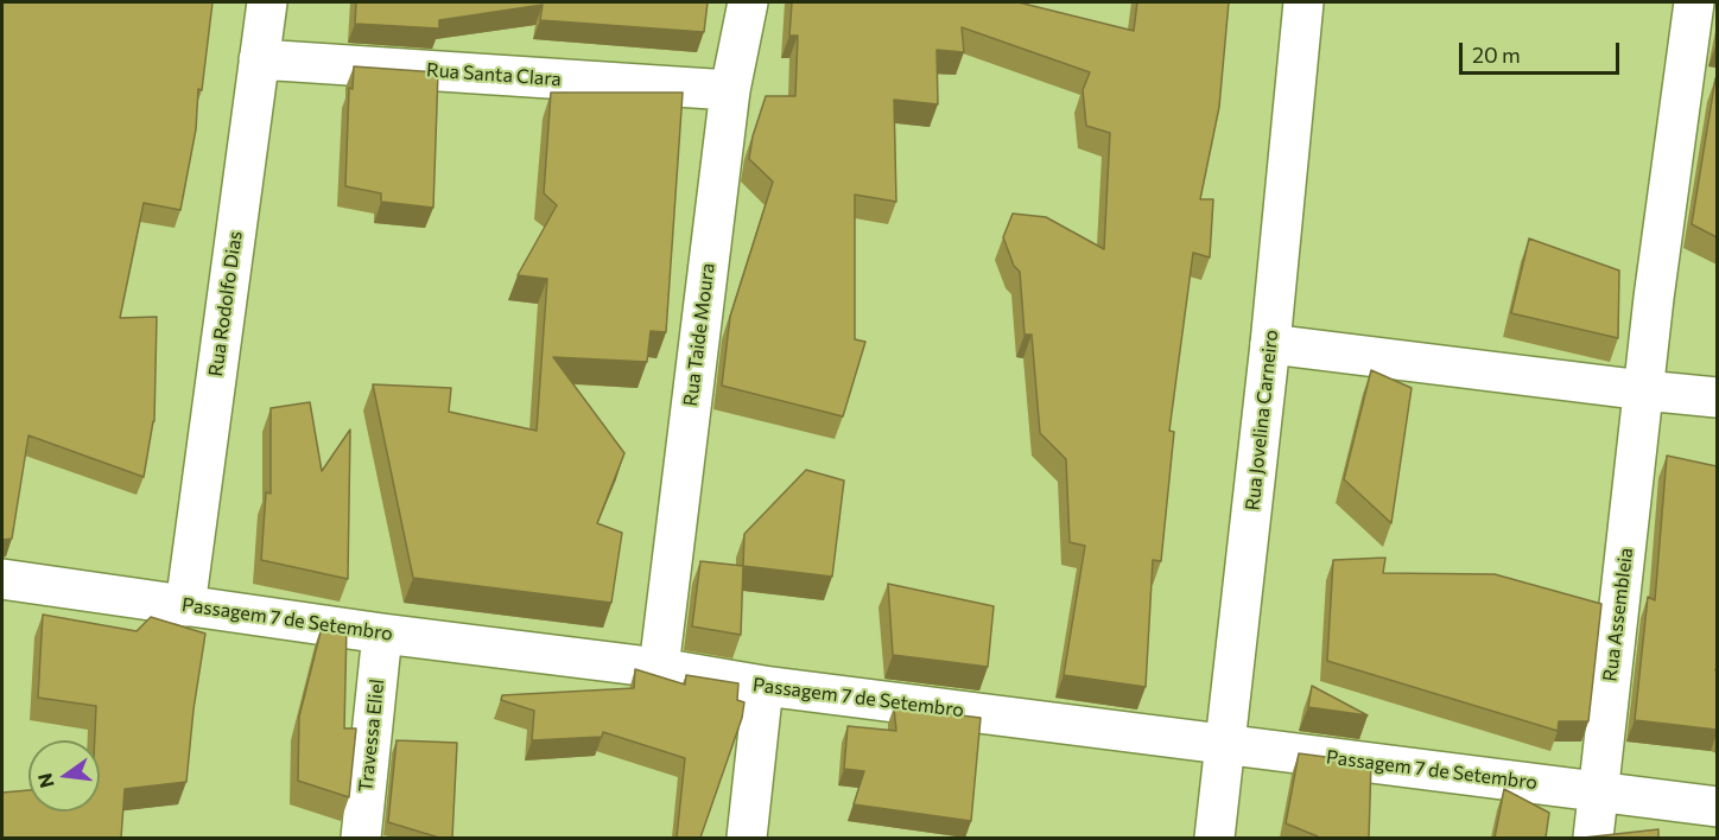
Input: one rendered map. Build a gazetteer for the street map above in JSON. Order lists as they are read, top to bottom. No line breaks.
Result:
{"streets":{"street":["Rua Santa Clara","Rua Rodolfo Dias","Rua Taide Moura","Rua Jovelina Carneiro","Rua Assembleia","Passagem 7 de Setembro","Travessa Eliel"]},"crossings":[["Rua Santa Clara","Rua Rodolfo Dias"],["Rua Santa Clara","Rua Taide Moura"],["Rua Rodolfo Dias","Passagem 7 de Setembro"],["Rua Taide Moura","Passagem 7 de Setembro"],["Rua Jovelina Carneiro","Passagem 7 de Setembro"],["Rua Assembleia","Passagem 7 de Setembro"],["Passagem 7 de Setembro","Travessa Eliel"]],"scale_bar":"20 m","north":"left"}
